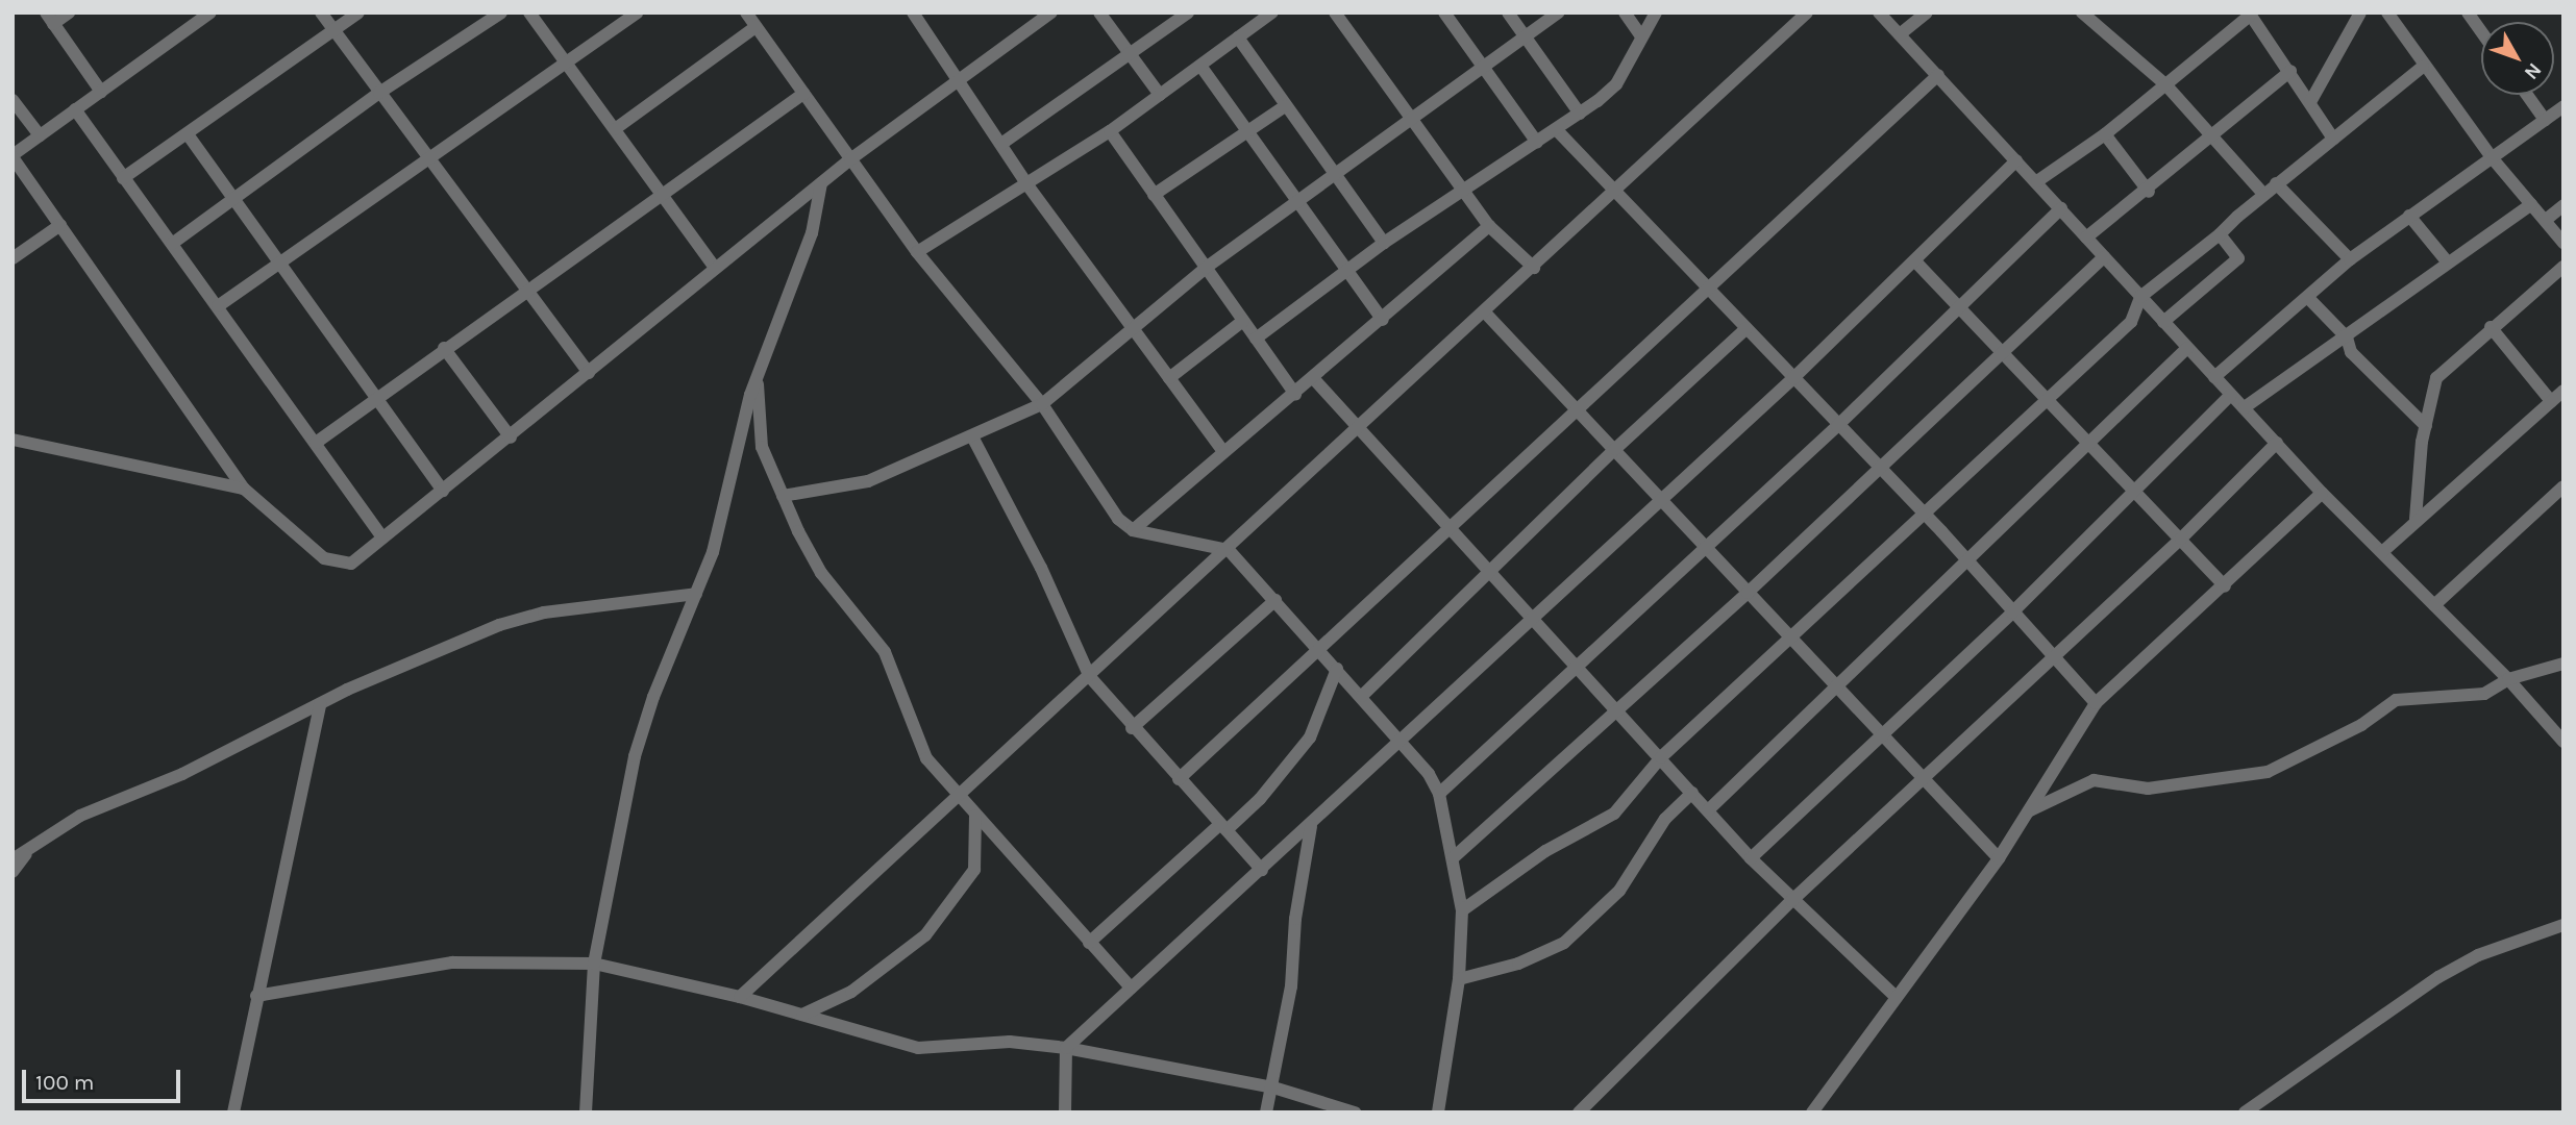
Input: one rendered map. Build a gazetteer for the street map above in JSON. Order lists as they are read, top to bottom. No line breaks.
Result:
{"scale_bar":"100 m","north":"bottom right"}
